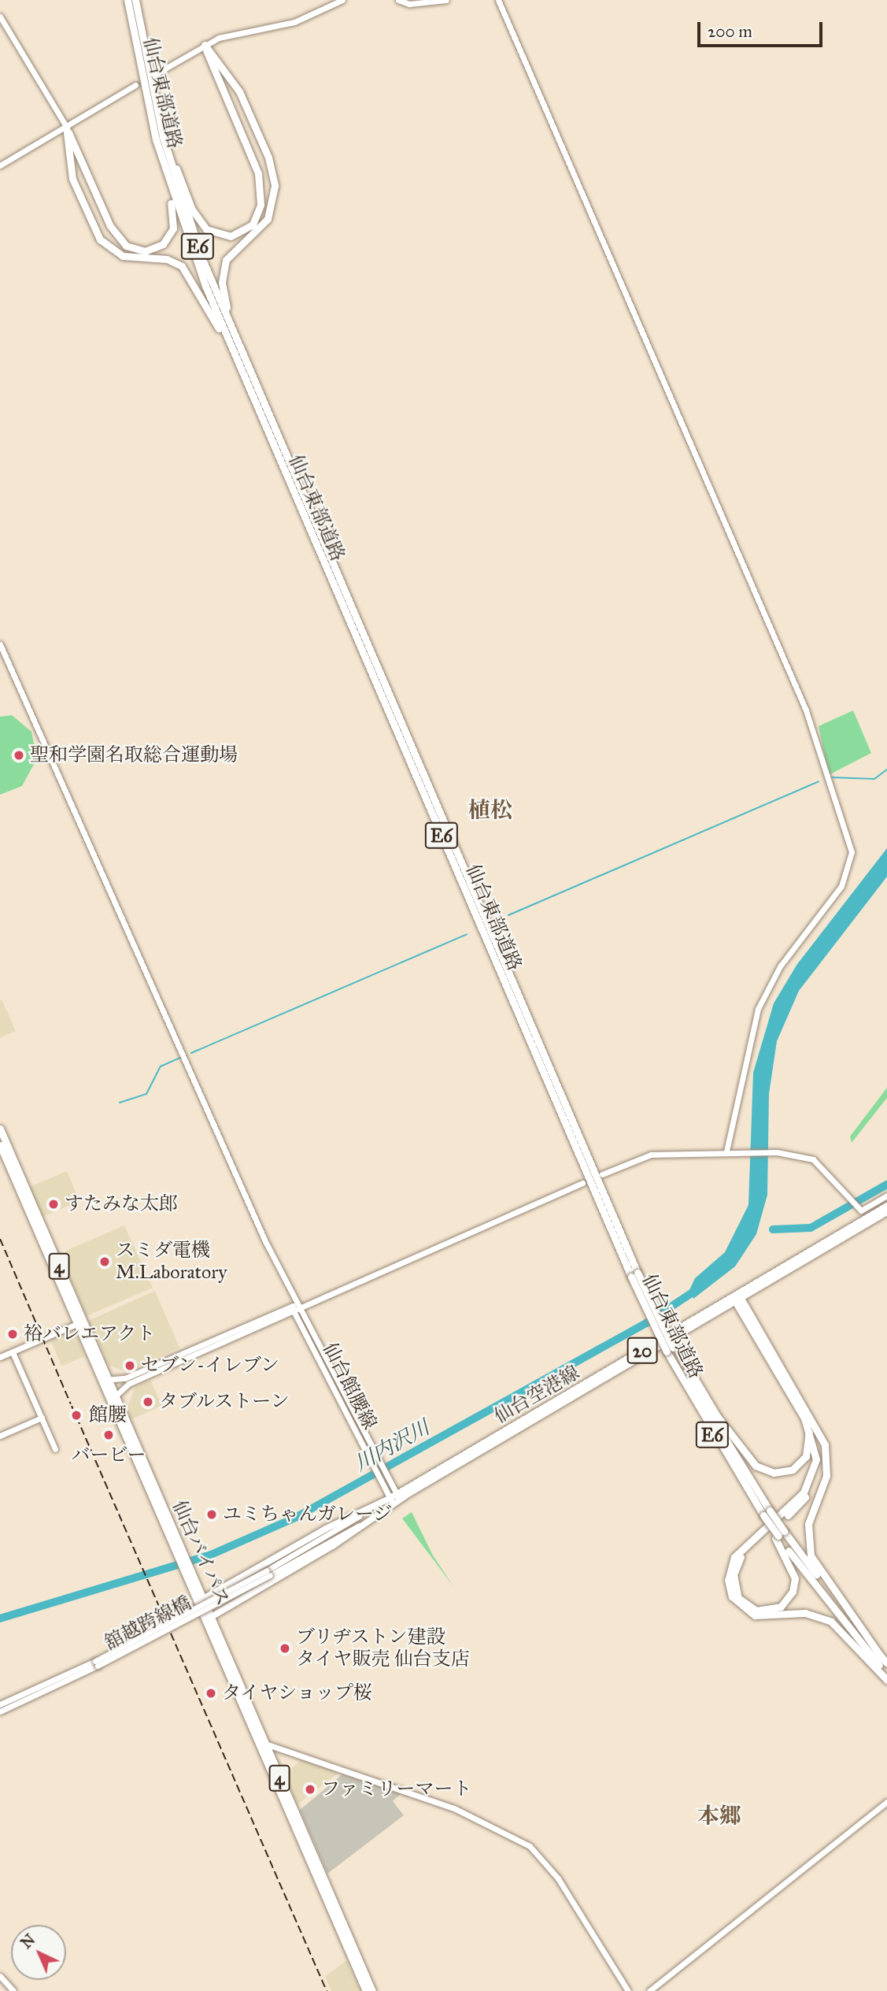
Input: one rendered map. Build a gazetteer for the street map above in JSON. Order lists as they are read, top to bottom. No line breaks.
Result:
{"streets":{"highway":["仙台東部道路","E6","4","仙台バイパス"],"main road":["20","仙台空港線"],"street":["仙台館腰線","舘越跨線橋"]},"crossings":[["仙台館腰線","仙台空港線"],["仙台空港線","仙台バイパス"]],"districts":["植松","本郷"],"water":["川内沢川"],"places":["聖和学園名取総合運動場","すたみな太郎","スミダ電機 M.Laboratory","裕バレエアクト","セブン-イレブン","タブルストーン","館腰","バービー","ユミちゃんガレージ","ブリヂストン建設 タイヤ販売 仙台支店","タイヤショップ桜","ファミリーマート"],"scale_bar":"200 m","north":"top left"}
